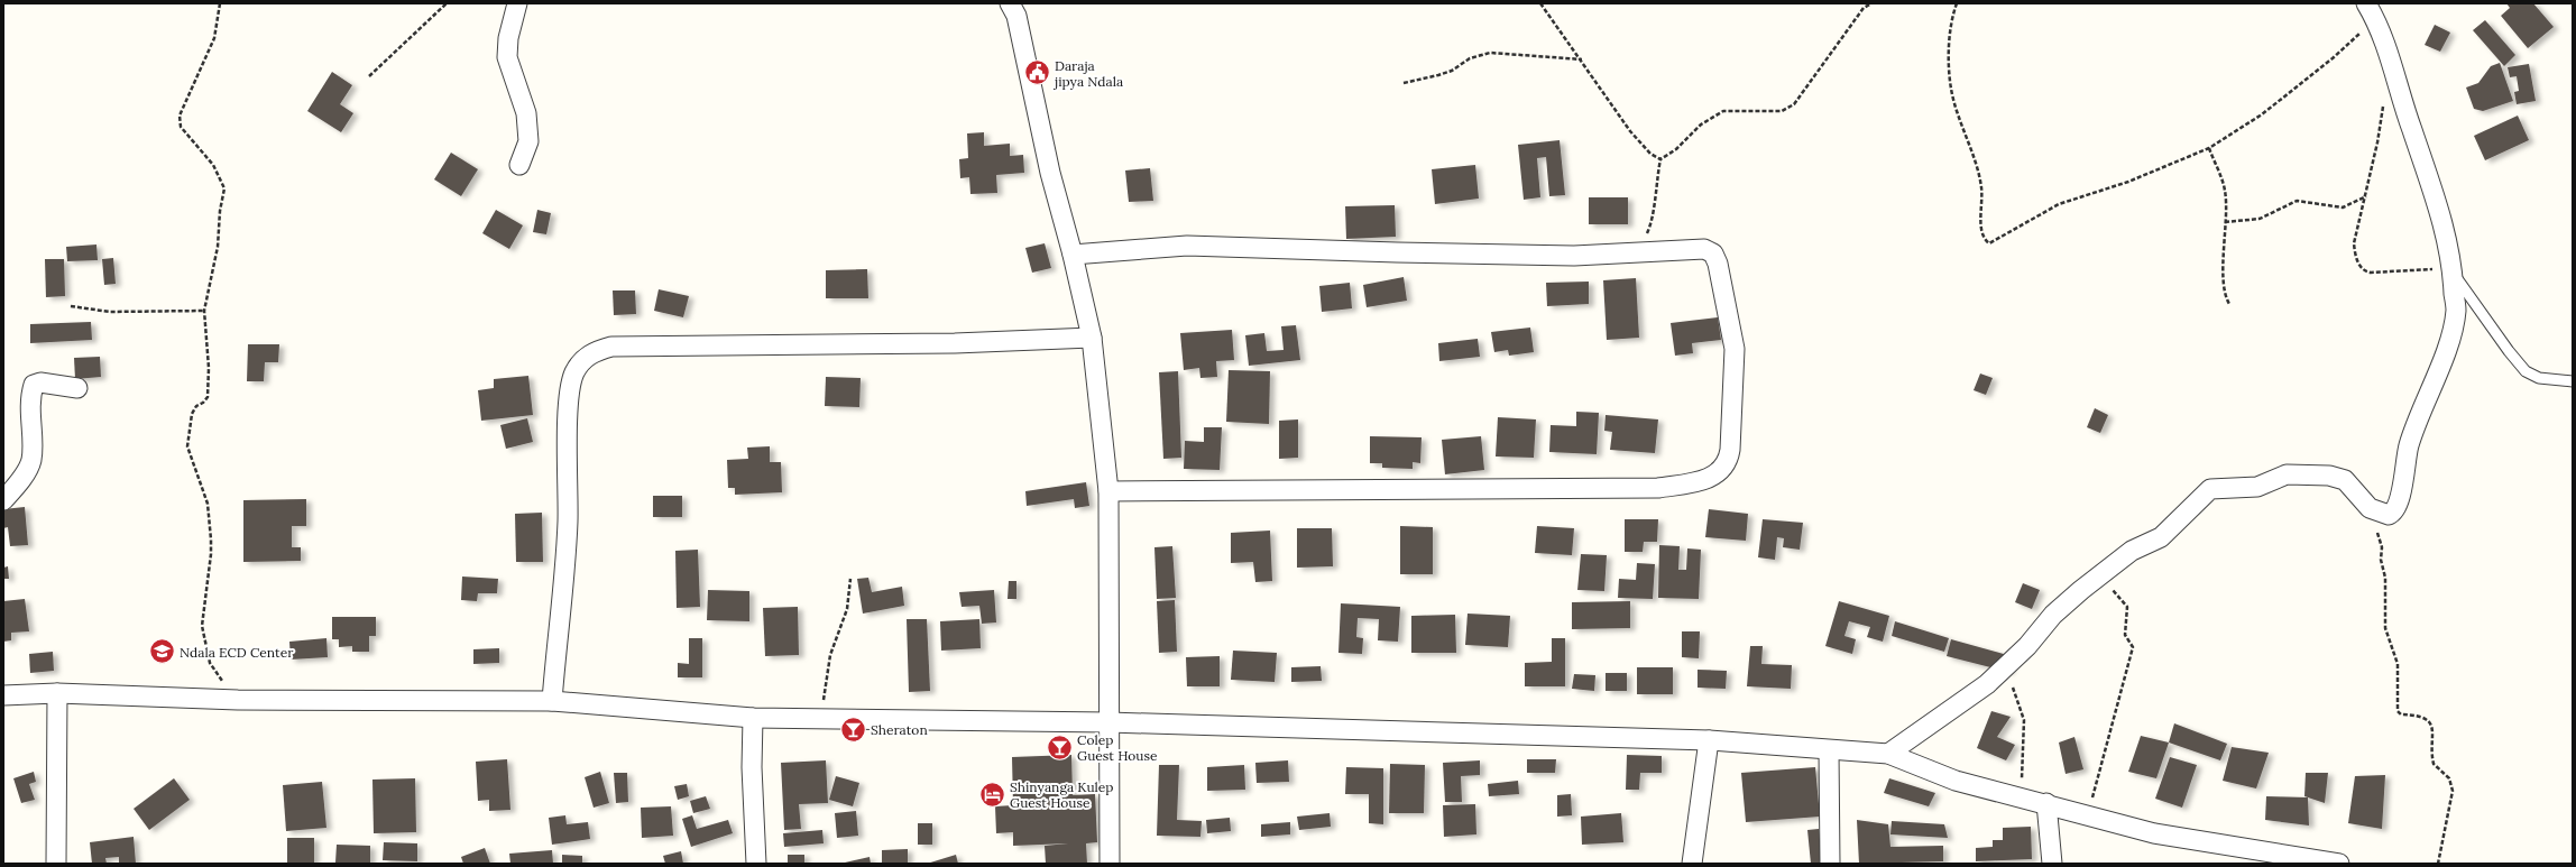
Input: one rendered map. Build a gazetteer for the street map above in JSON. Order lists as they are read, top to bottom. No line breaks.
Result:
{"places":{"public building":["Daraja jipya Ndala"],"school or university":["Ndala ECD Center"],"bar":["Sheraton","Colep Guest House"],"hotel":["Shinyanga Kulep Guest House"]}}
